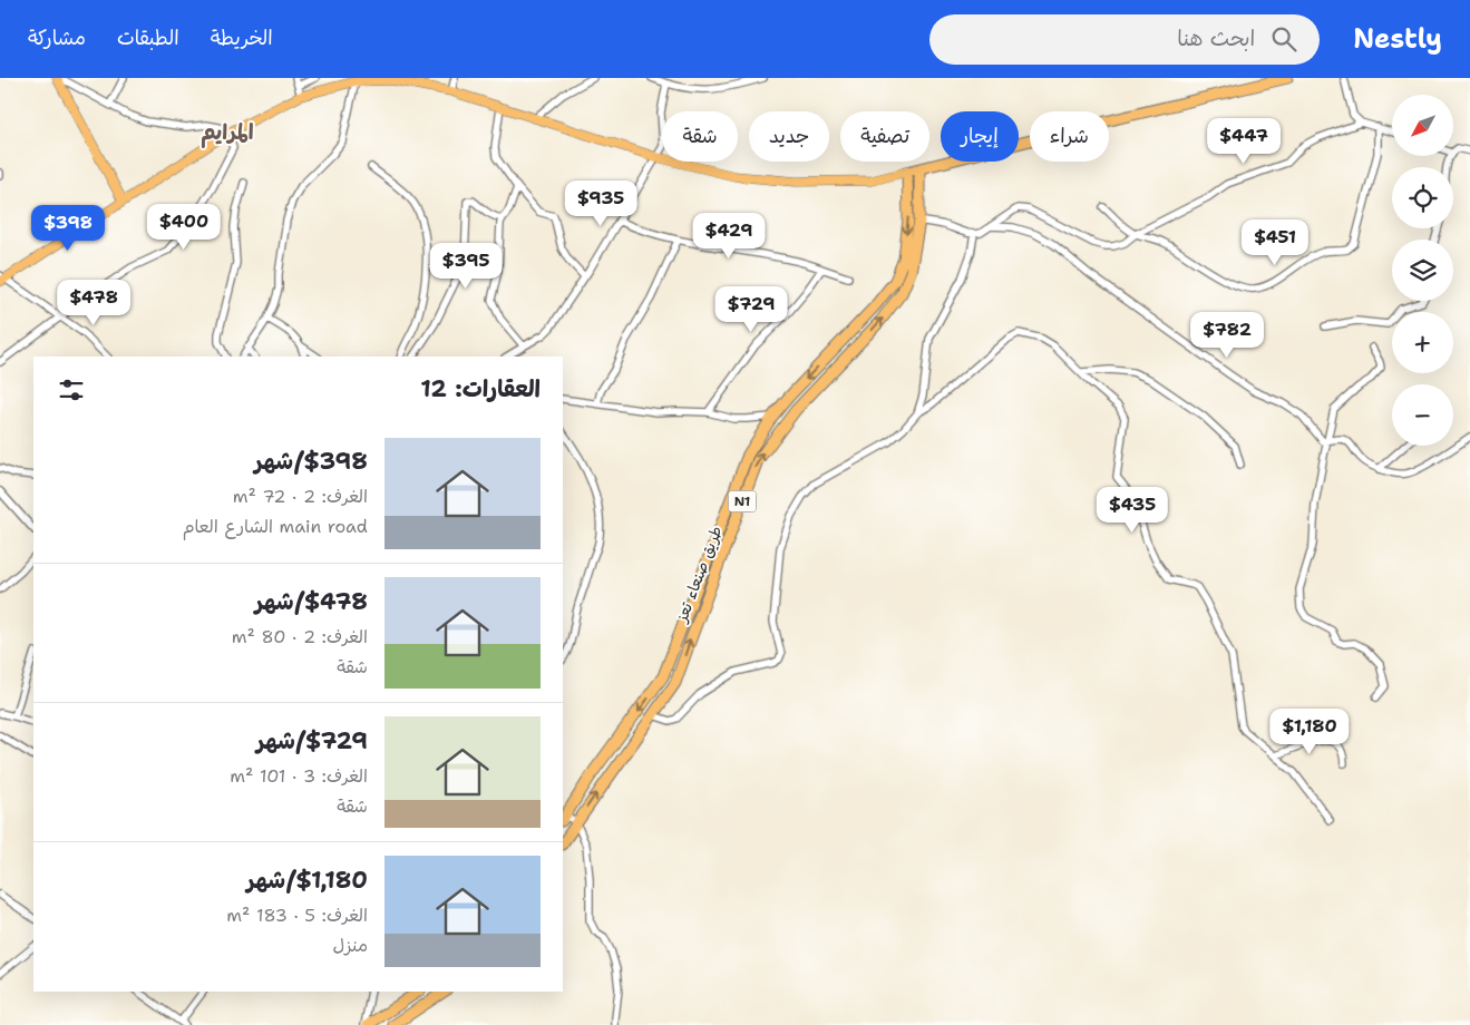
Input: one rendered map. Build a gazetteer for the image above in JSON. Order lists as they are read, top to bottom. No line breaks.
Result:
{"streets":{"highway":["N1","طريق صنعاء تعز"]},"districts":["المرايم"],"north":"bottom left","page":{"header":"Nestly","search":"ابحث هنا","nav":["الخريطة","الطبقات","مشاركة"],"map_buttons":["+","−"],"chip":["شراء","إيجار","تصفية","جديد","شقة"],"price":["$447","$935","$400","$398","$429","$451","$395","$478","$729","$782","$435","$1,180"],"heading":"العقارات: 12","list":[{"name":"$398/شهر","note":"الغرف: 2 · 72 m² · main road الشارع العام"},{"name":"$478/شهر","note":"الغرف: 2 · 80 m² · شقة"},{"name":"$729/شهر","note":"الغرف: 3 · 101 m² · شقة"},{"name":"$1,180/شهر","note":"الغرف: 5 · 183 m² · منزل"}]}}
